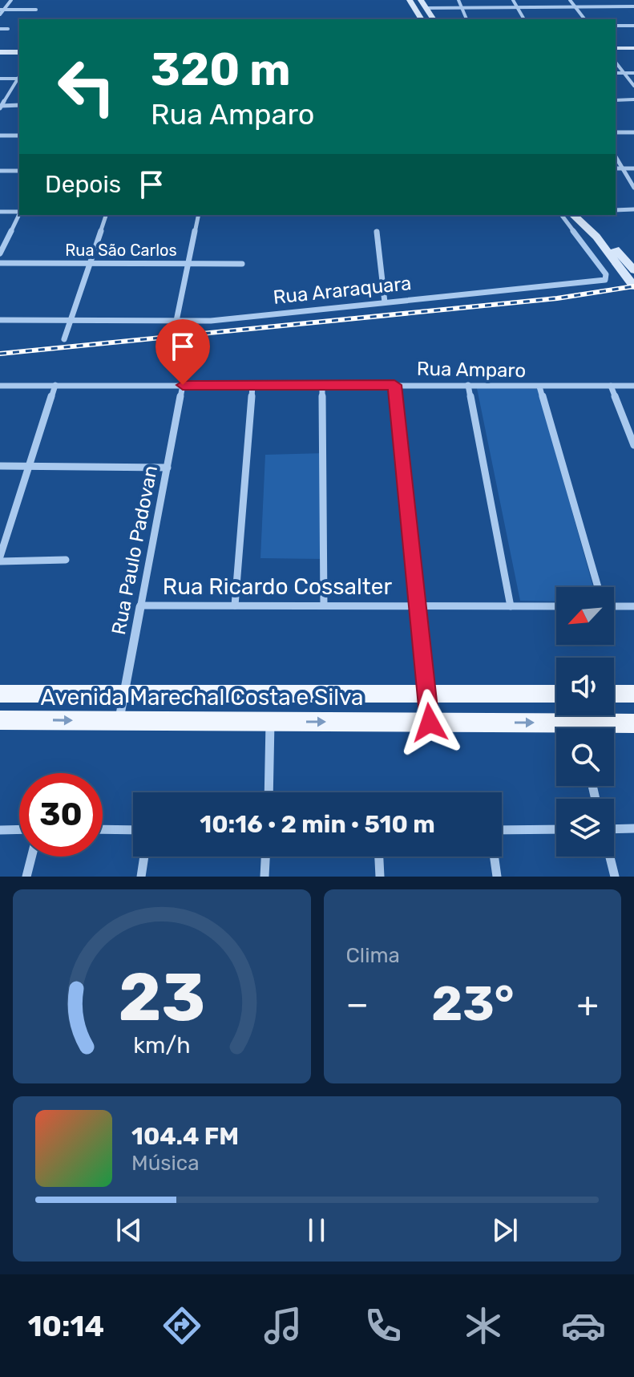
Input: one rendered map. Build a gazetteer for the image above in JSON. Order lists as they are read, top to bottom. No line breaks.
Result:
{"streets":{"main road":["Avenida Marechal Costa e Silva"],"street":["Rua São Carlos","Rua Araraquara","Rua Amparo","Rua Paulo Padovan","Rua Ricardo Cossalter"]},"crossings":[["Rua Amparo","Rua Paulo Padovan"],["Rua Paulo Padovan","Rua Ricardo Cossalter"],["Rua Paulo Padovan","Avenida Marechal Costa e Silva"]],"north":"bottom left","page":{"turn":["320 m","Rua Amparo"],"then":"Depois","limit":"30","trip":"10:16 · 2 min · 510 m","tile":"Clima","heat":["−","23°","+"],"song":["104.4 FM","Música"],"tabs":"10:14","gauge":["23","km/h"]}}
